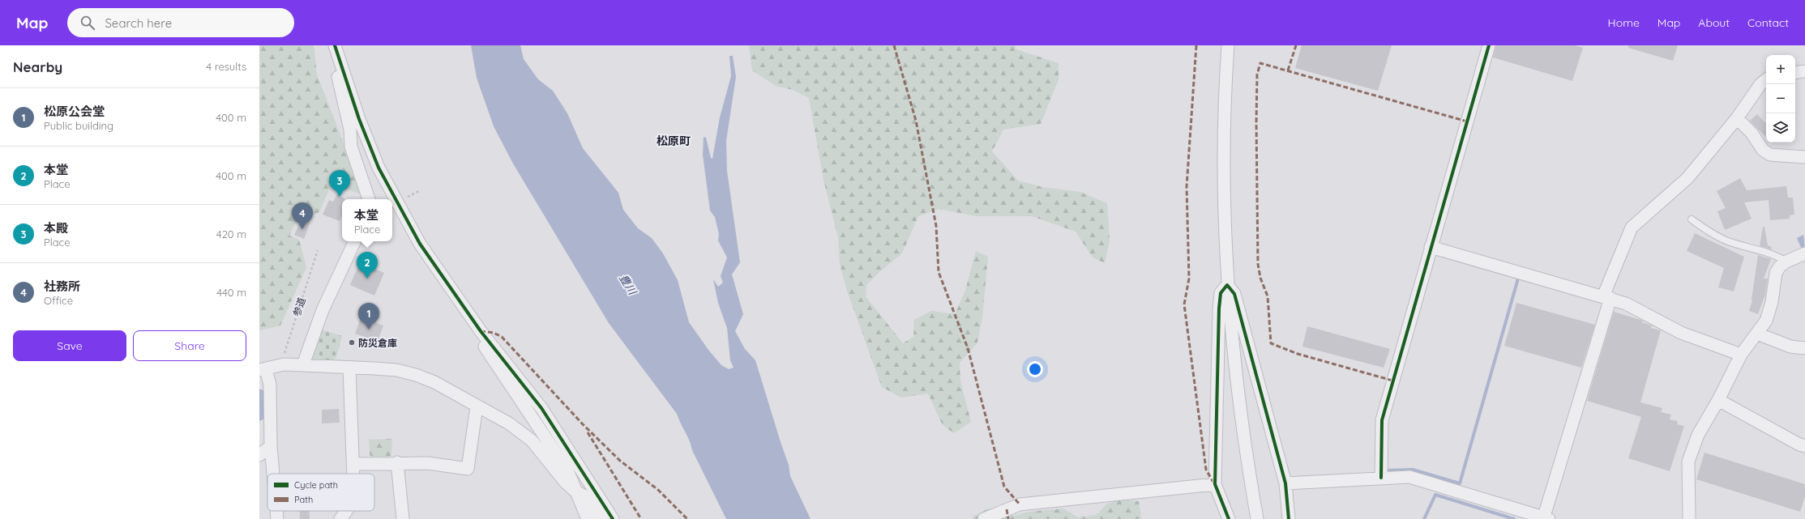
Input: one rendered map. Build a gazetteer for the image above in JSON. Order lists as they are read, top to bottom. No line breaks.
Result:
{"streets":{"path":["参道"]},"districts":["松原町"],"water":["豊川"],"places":["防災倉庫"],"legend":["Cycle path","Path"],"page":{"header":"Map","search":"Search here","nav":["Home","Map","About","Contact"],"heading":["Nearby","4 results"],"map_buttons":["+","−"],"list":[{"mark":"1","name":"松原公会堂","note":"Public building","value":"400 m"},{"mark":"2","name":"本堂","note":"Place","value":"400 m"},{"mark":"3","name":"本殿","note":"Place","value":"420 m"},{"mark":"4","name":"社務所","note":"Office","value":"440 m"}],"pins":["3","4","2","1"],"popup":["本堂","Place"],"buttons":["Save","Share"]}}
